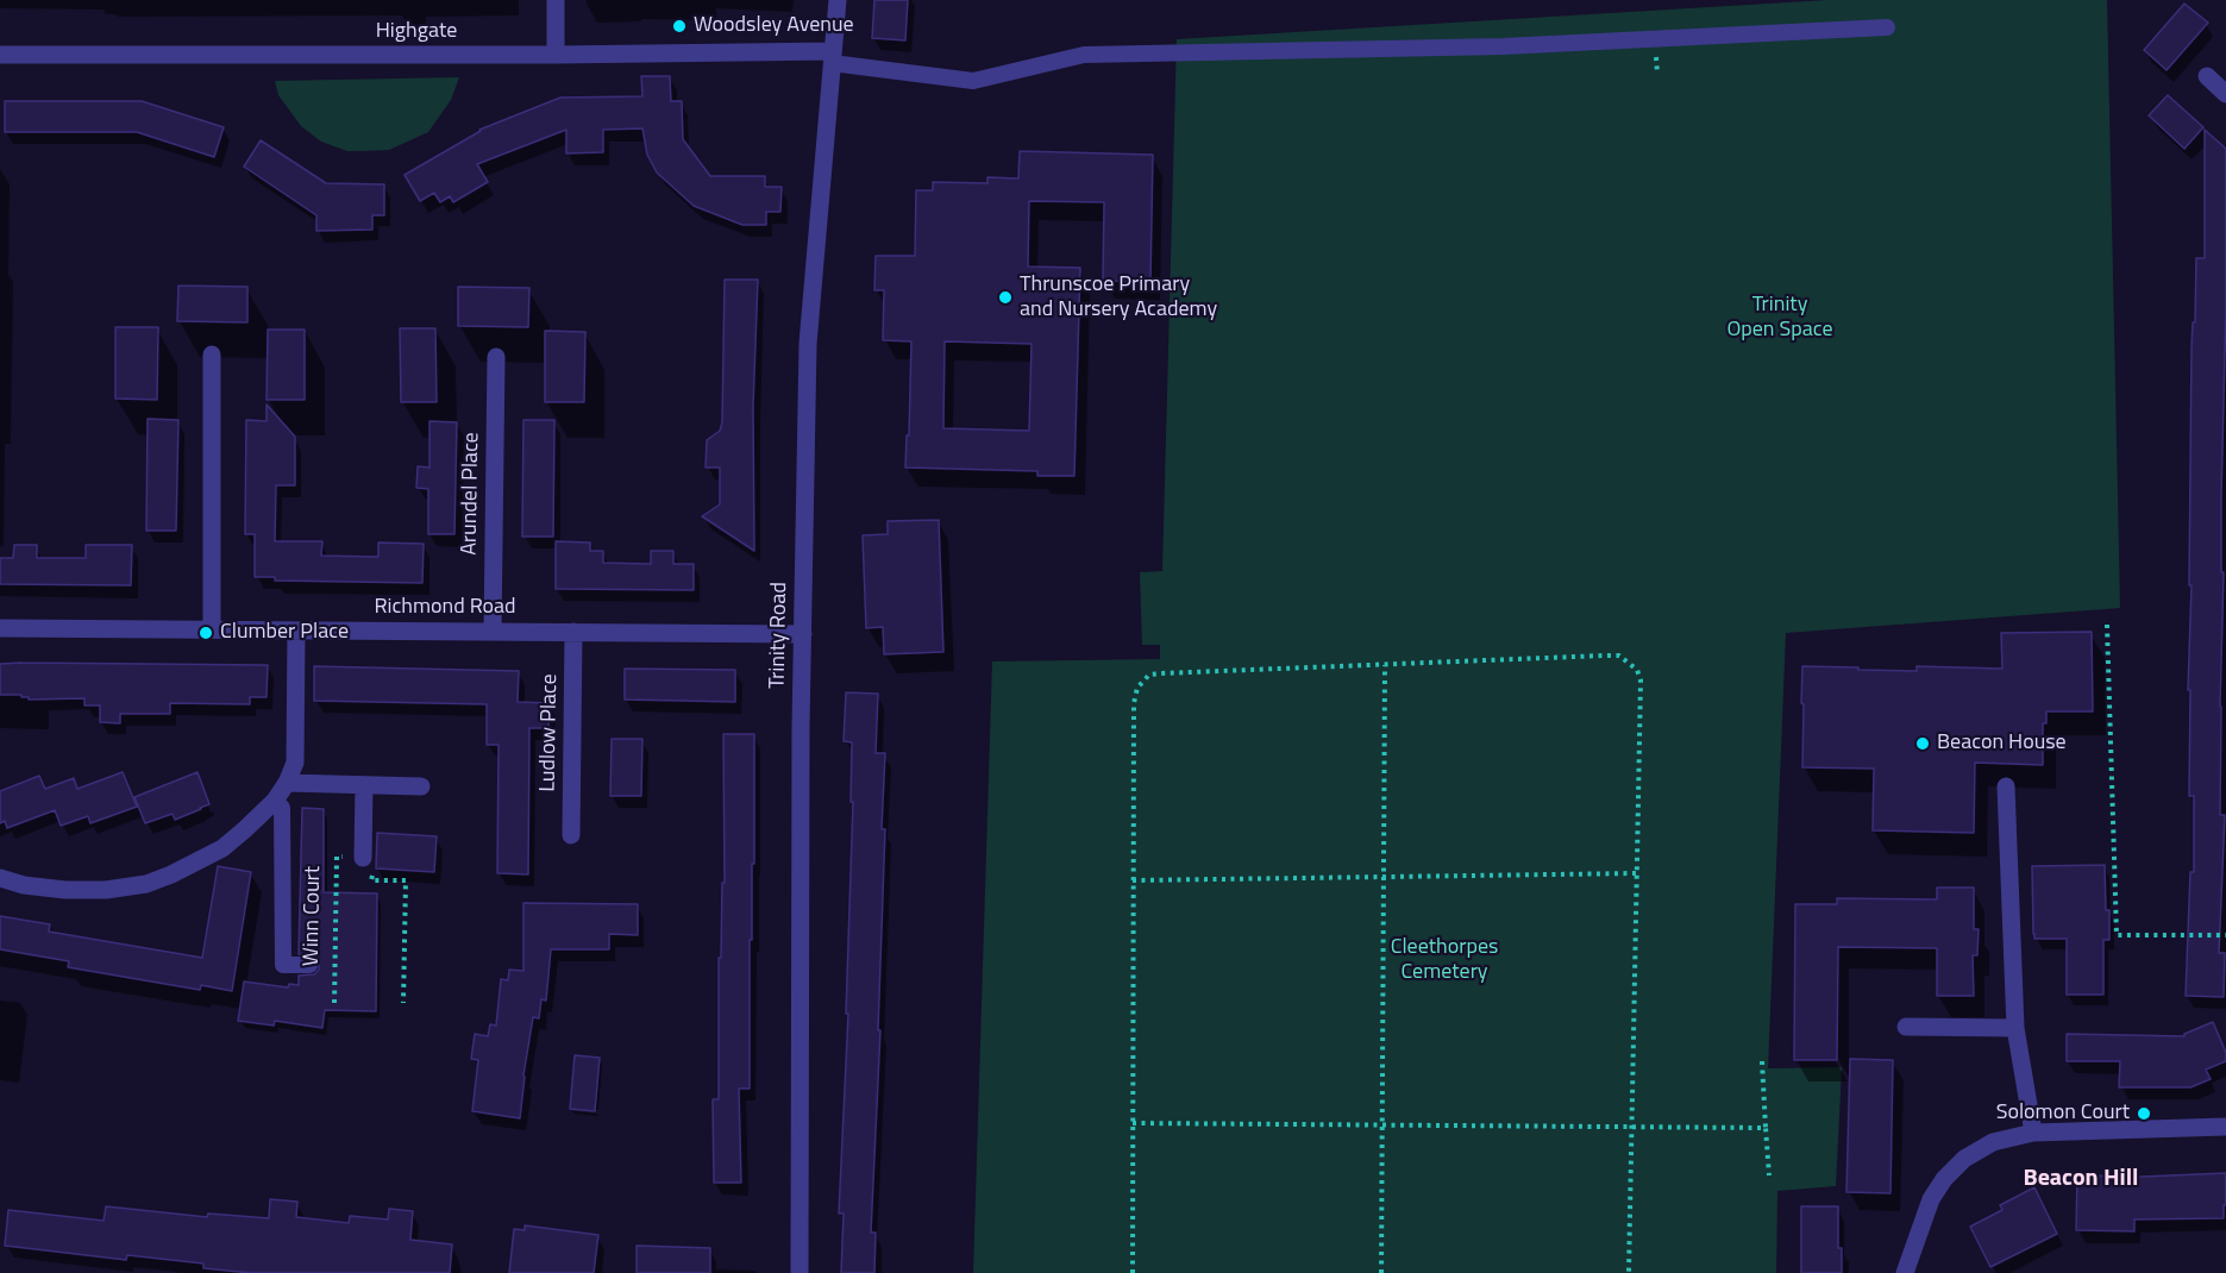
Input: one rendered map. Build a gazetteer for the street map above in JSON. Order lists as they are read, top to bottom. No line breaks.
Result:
{"streets":{"street":["Highgate","Arundel Place","Richmond Road","Trinity Road","Ludlow Place"],"path":["Winn Court"]},"crossings":[["Highgate","Trinity Road"],["Arundel Place","Richmond Road"],["Richmond Road","Trinity Road"],["Richmond Road","Ludlow Place"]],"districts":["Beacon Hill"],"parks":["Trinity Open Space","Cleethorpes Cemetery"],"places":["Woodsley Avenue","Thrunscoe Primary and Nursery Academy","Clumber Place","Beacon House","Solomon Court"]}
